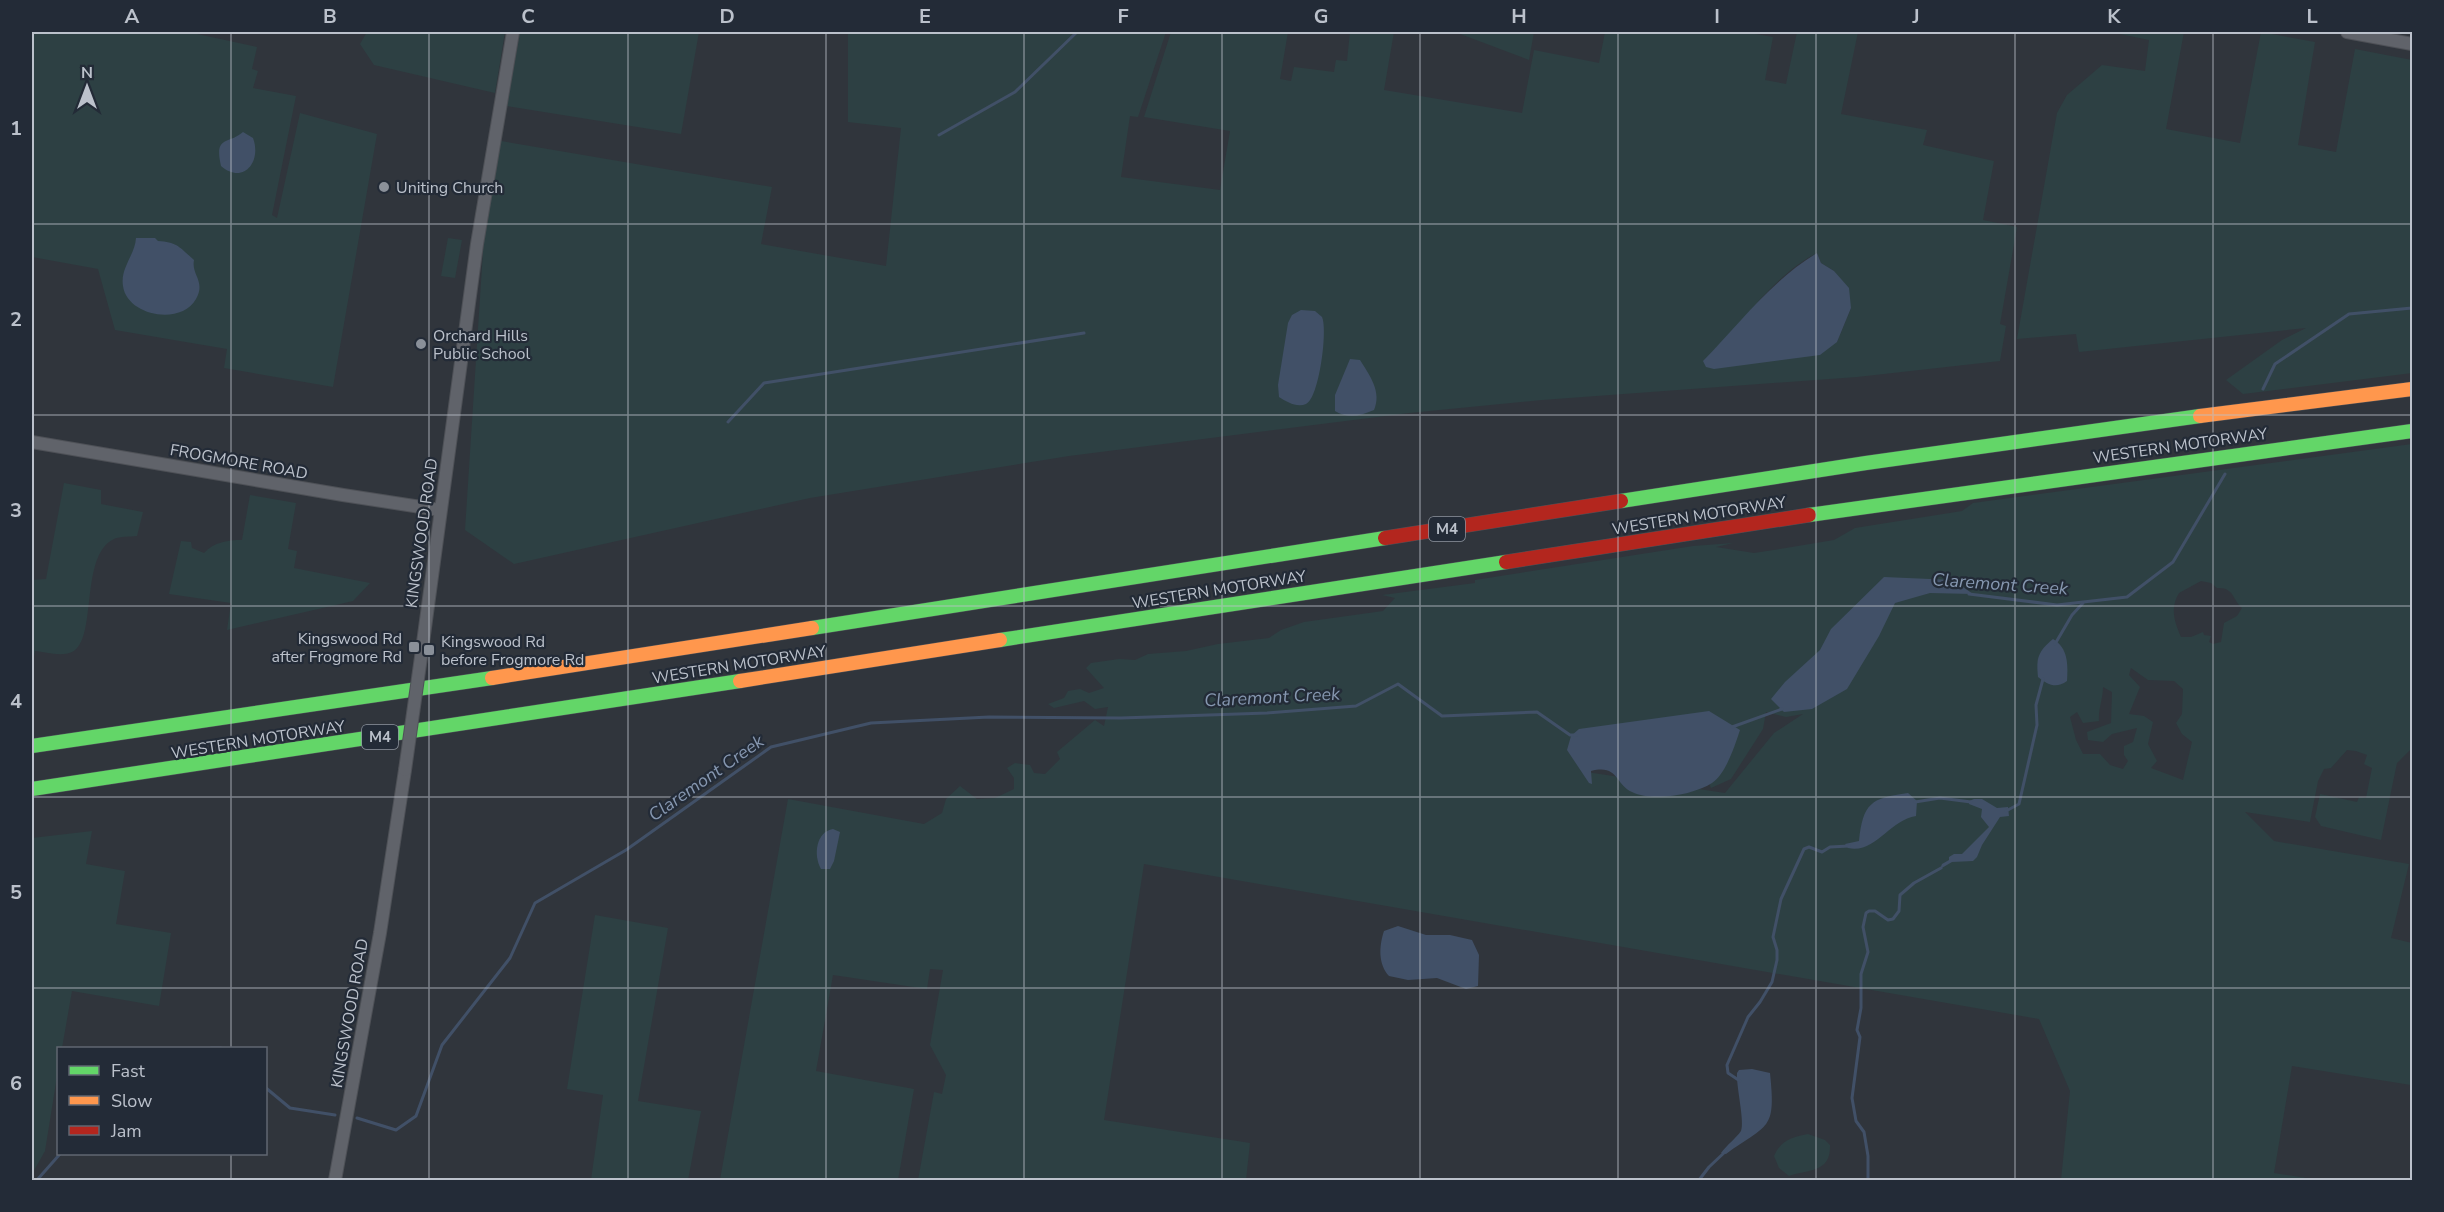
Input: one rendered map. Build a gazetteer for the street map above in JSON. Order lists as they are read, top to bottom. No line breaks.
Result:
{"streets":{"highway":["WESTERN MOTORWAY","M4"],"street":["FROGMORE ROAD","KINGSWOOD ROAD"]},"crossings":[["FROGMORE ROAD","KINGSWOOD ROAD"]],"water":["Claremont Creek"],"places":{"other":["Uniting Church","Orchard Hills Public School"],"transit":["Kingswood Rd after Frogmore Rd","Kingswood Rd before Frogmore Rd"]},"legend":["Fast","Slow","Jam"],"north":"top","grid":{"columns":["A","B","C","D","E","F","G","H","I","J","K","L"],"rows":["1","2","3","4","5","6"]}}
